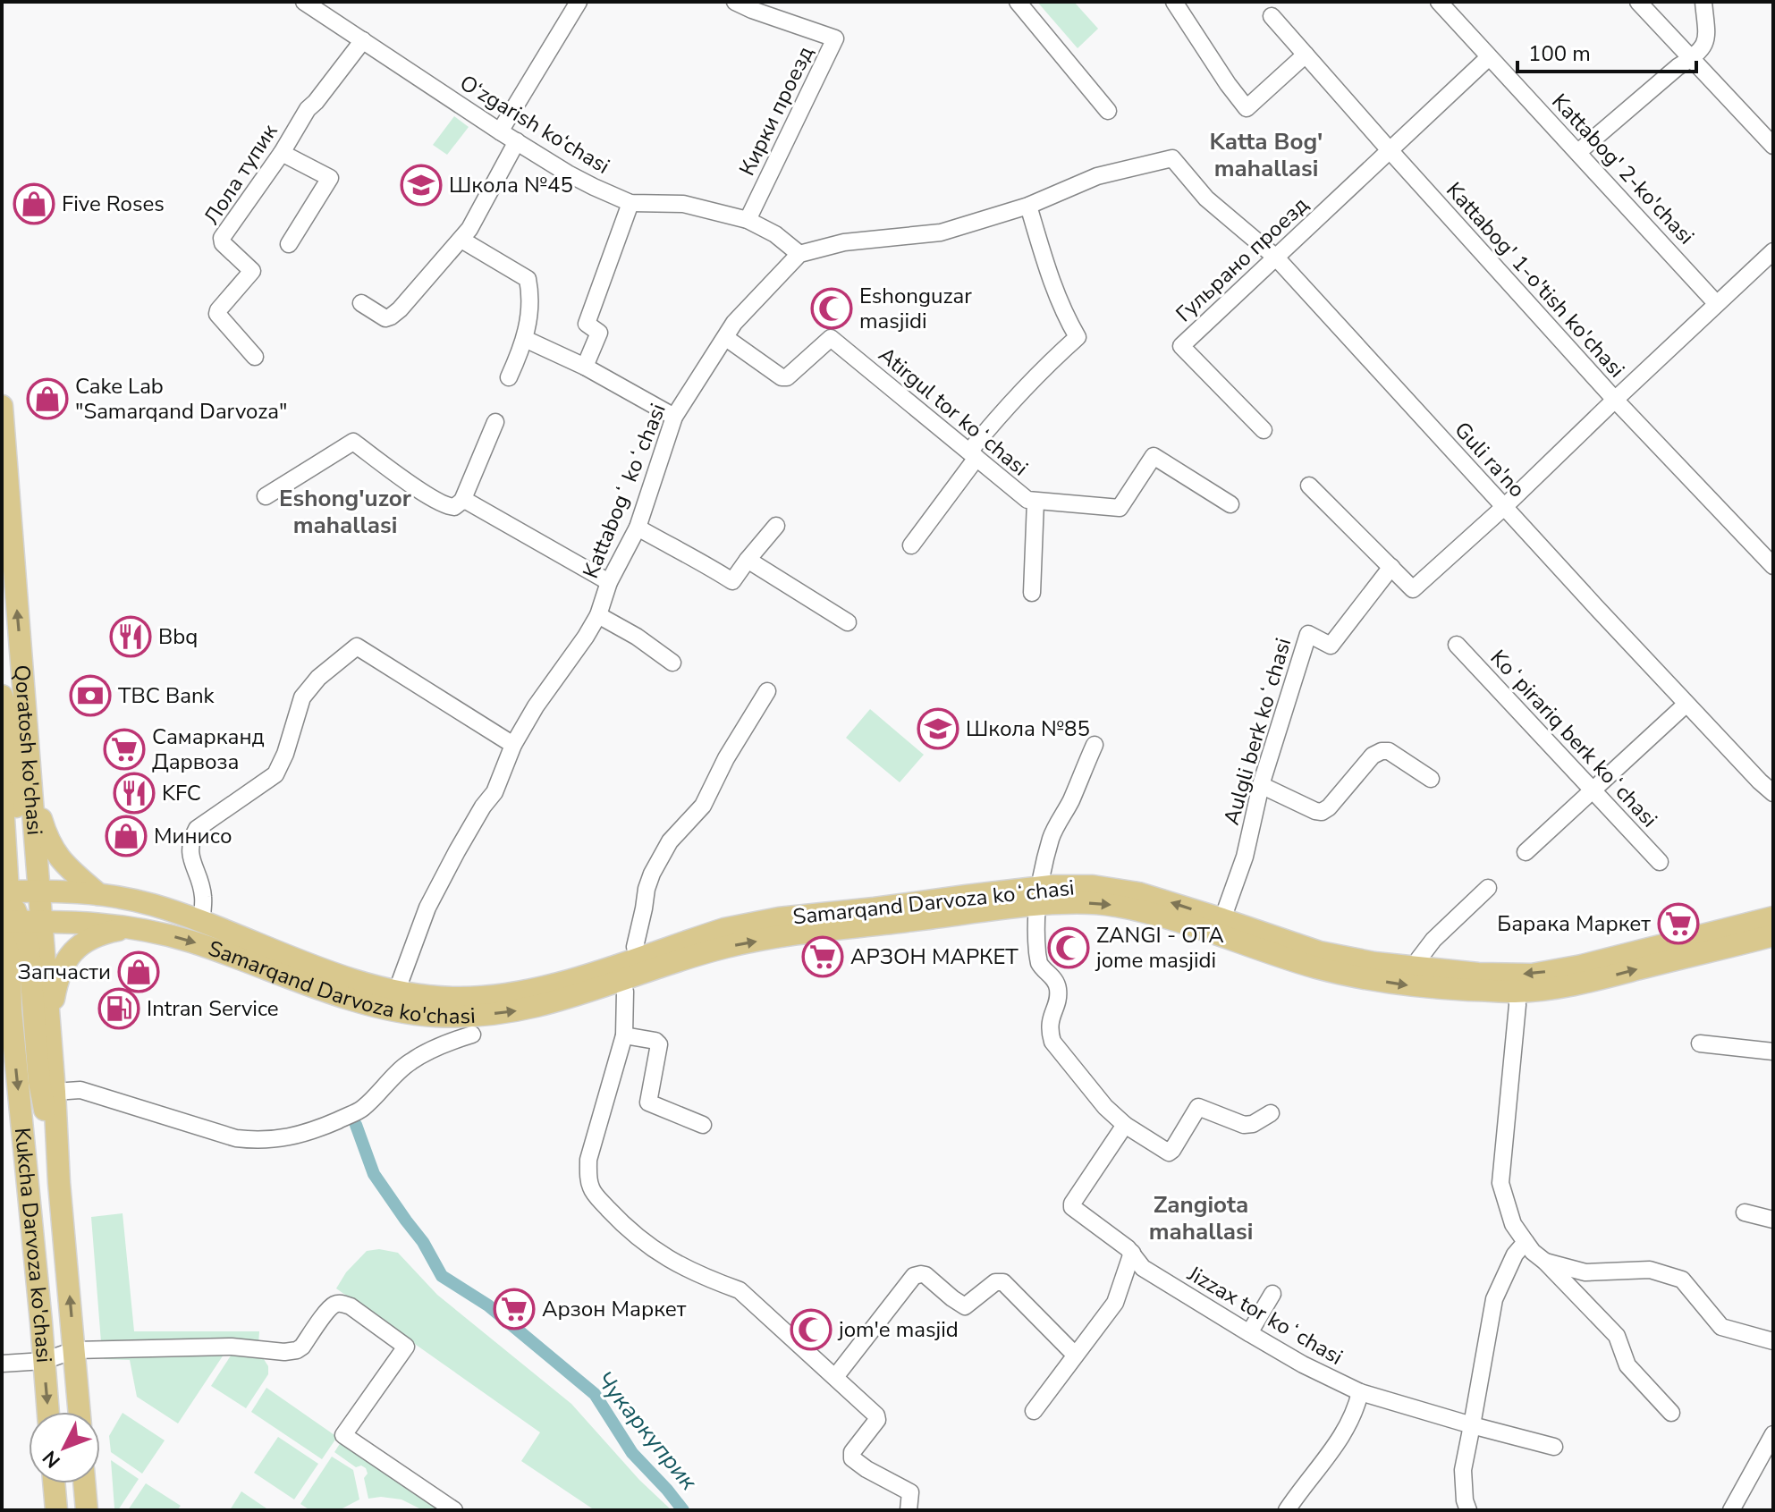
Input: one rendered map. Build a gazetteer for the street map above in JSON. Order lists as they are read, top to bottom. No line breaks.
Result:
{"streets":{"main road":["Qoratosh ko'chasi","Samarqand Darvoza koʻchasi","Samarqand Darvoza ko'chasi","Kukcha Darvoza ko'chasi"],"street":["Кирки проезд","O‘zgarish ko‘chasi","Kattabog' 2-ko'chasi","Лола тупик","Гульрано проезд","Kattabog' 1-o'tish ko'chasi","Atirgul tor koʻchasi","Guli ra'no","Kattabogʻ koʻchasi","Aulgli berk koʻchasi","Koʻpirariq berk koʻchasi","Jizzax tor koʻchasi"]},"crossings":[["Кирки проезд","O‘zgarish ko‘chasi"],["O‘zgarish ko‘chasi","Лола тупик"],["O‘zgarish ko‘chasi","Kattabogʻ koʻchasi"],["Kattabog' 2-ko'chasi","Гульрано проезд"],["Гульрано проезд","Kattabog' 1-o'tish ko'chasi"],["Гульрано проезд","Guli ra'no"],["Atirgul tor koʻchasi","Kattabogʻ koʻchasi"],["Kattabogʻ koʻchasi","Samarqand Darvoza koʻchasi"],["Aulgli berk koʻchasi","Samarqand Darvoza koʻchasi"],["Qoratosh ko'chasi","Samarqand Darvoza ko'chasi"],["Qoratosh ko'chasi","Kukcha Darvoza ko'chasi"],["Samarqand Darvoza koʻchasi","Samarqand Darvoza ko'chasi"],["Samarqand Darvoza ko'chasi","Kukcha Darvoza ko'chasi"]],"one_way":["Qoratosh ko'chasi","Samarqand Darvoza ko'chasi"],"districts":["Katta Bog' mahallasi","Eshong'uzor mahallasi","Zangiota mahallasi"],"water":["Чукаркуприк"],"places":{"school or university":["Школа №45","Школа №85"],"shop":["Five Roses","Cake Lab \"Samarqand Darvoza\"","Минисо","Запчасти"],"mosque":["Eshonguzar masjidi","ZANGI - OTA jome masjidi","jom'e masjid"],"restaurant":["Bbq","KFC"],"bank":["TBC Bank"],"supermarket":["Самарканд Дарвоза","Барака Маркет","АРЗОН МАРКЕТ","Арзон Маркет"],"fuel station":["Intran Service"]},"scale_bar":"100 m","north":"bottom left"}
